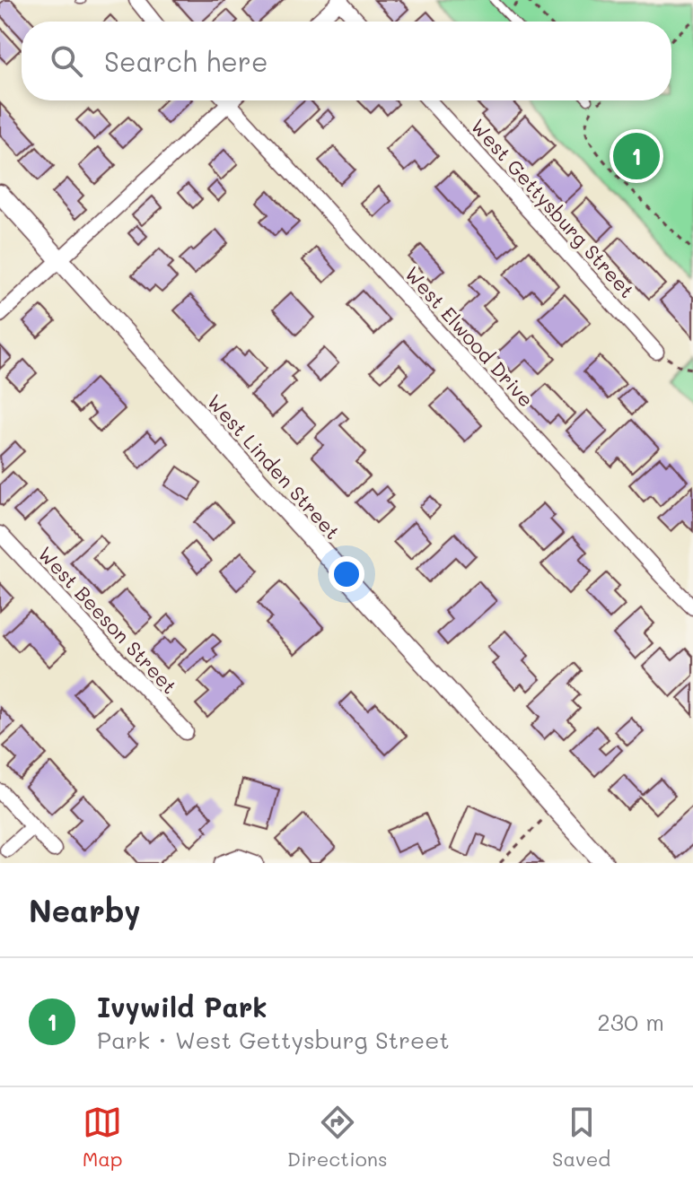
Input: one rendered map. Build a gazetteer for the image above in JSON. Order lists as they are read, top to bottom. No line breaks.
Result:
{"streets":{"street":["West Gettysburg Street","West Elwood Drive","West Linden Street","West Beeson Street"]},"page":{"search":"Search here","pins":"1","heading":"Nearby","list":[{"mark":"1","name":"Ivywild Park","note":"Park · West Gettysburg Street","value":"230 m"}],"nav":["Map","Directions","Saved"]}}
